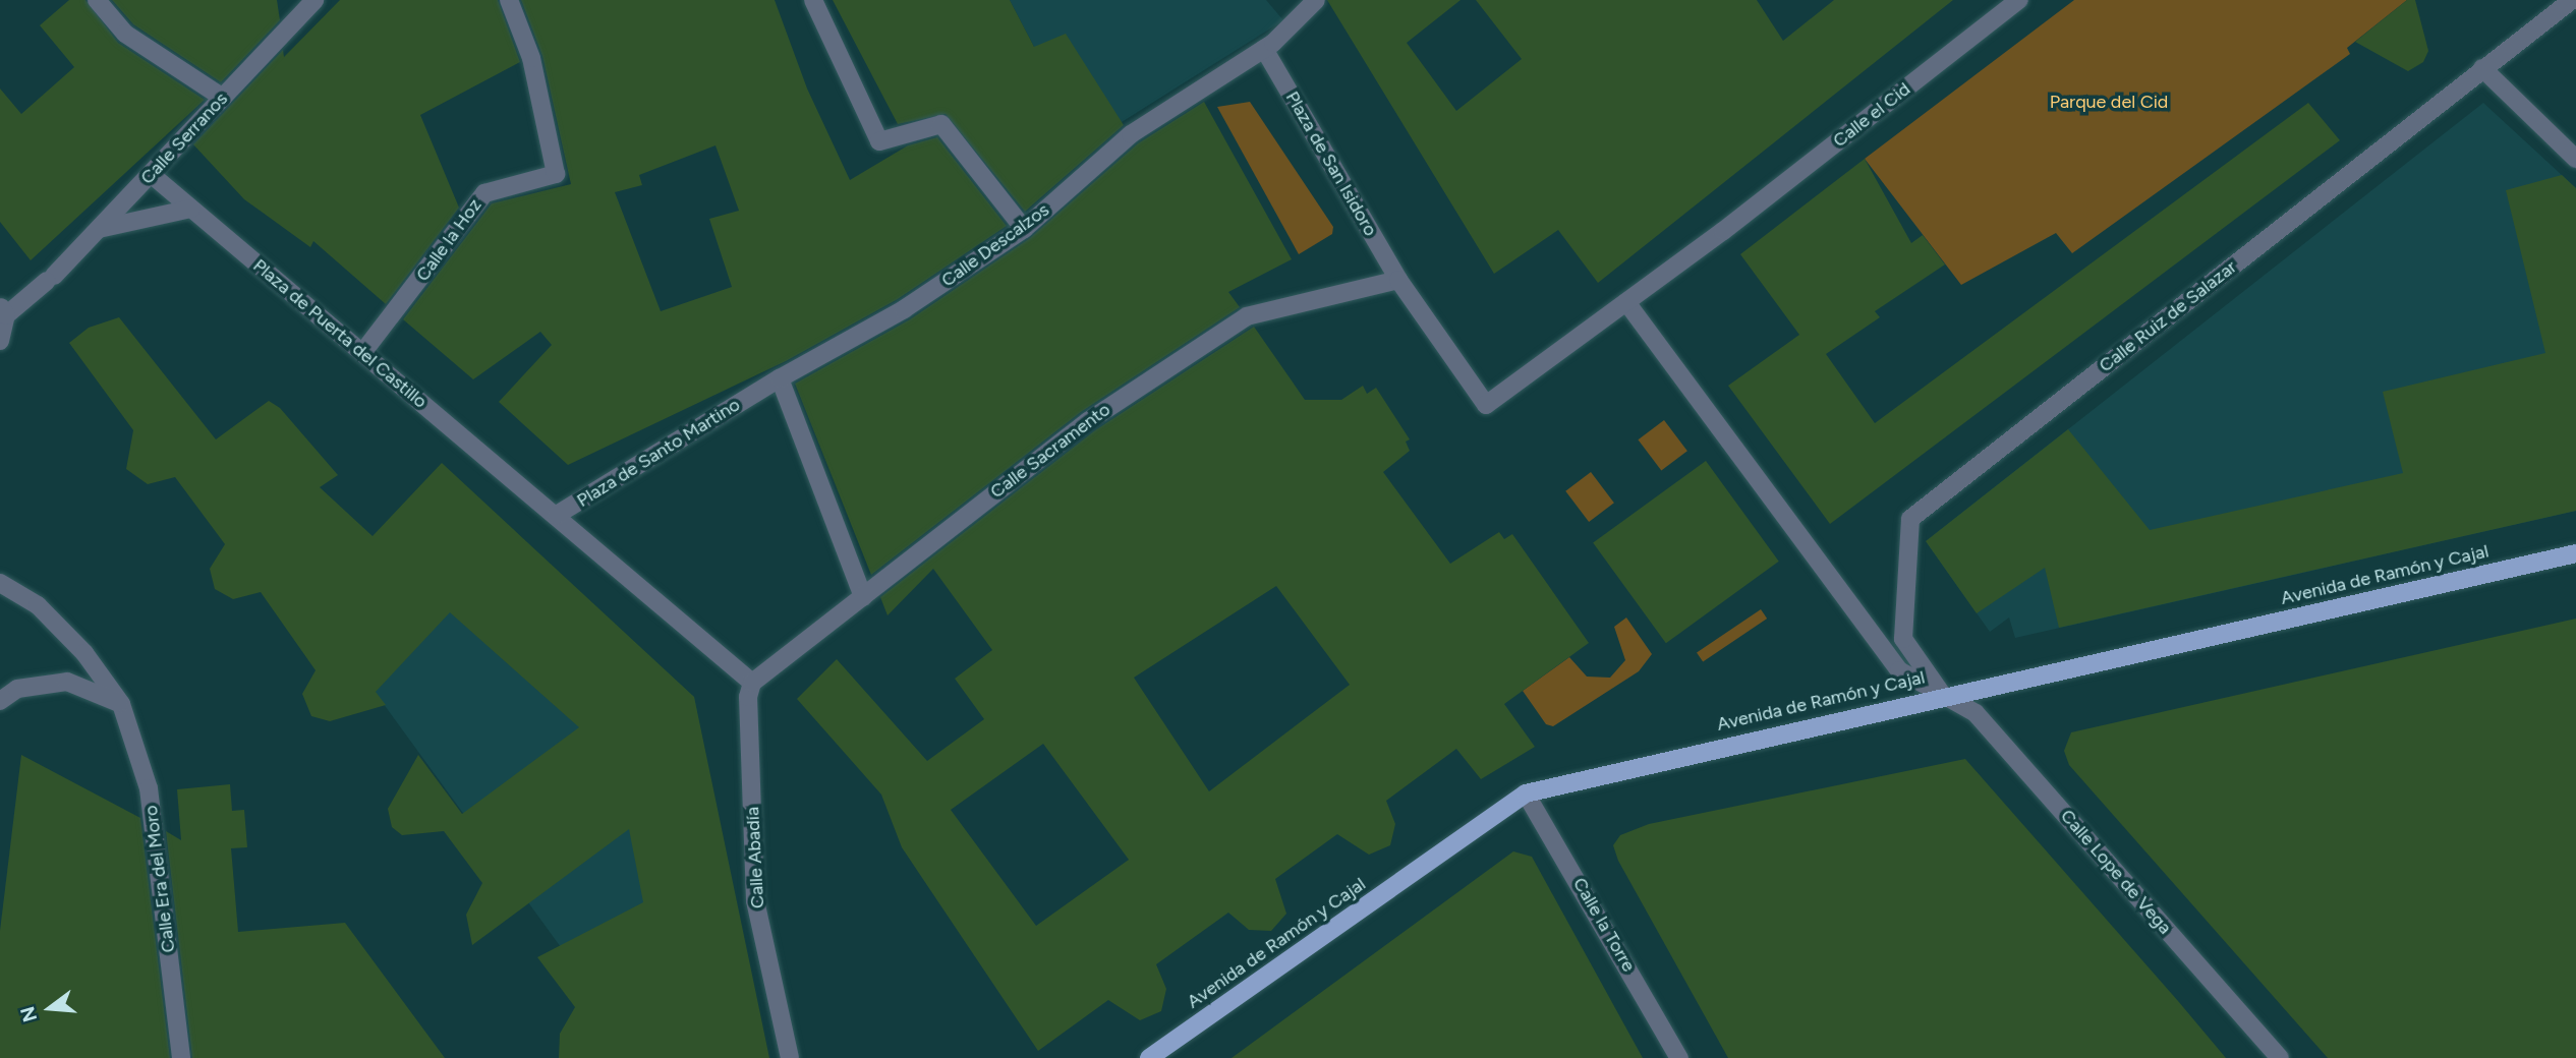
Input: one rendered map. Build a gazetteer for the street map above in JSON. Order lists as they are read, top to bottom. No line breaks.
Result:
{"streets":{"main road":["Avenida de Ramón y Cajal"],"street":["Calle el Cid","Calle Serranos","Plaza de San Isidoro","Calle la Hoz","Calle Descalzos","Calle Ruiz de Salazar","Plaza de Puerta del Castillo","Calle Sacramento","Plaza de Santo Martino","Calle Abadía","Calle Lope de Vega","Calle Era del Moro","Calle la Torre"]},"crossings":[["Calle el Cid","Plaza de San Isidoro"],["Calle el Cid","Calle Lope de Vega"],["Calle Serranos","Plaza de Puerta del Castillo"],["Plaza de San Isidoro","Calle Descalzos"],["Plaza de San Isidoro","Calle Sacramento"],["Plaza de San Isidoro","Calle Lope de Vega"],["Calle la Hoz","Plaza de Puerta del Castillo"],["Calle Descalzos","Plaza de Santo Martino"],["Calle Ruiz de Salazar","Avenida de Ramón y Cajal"],["Calle Ruiz de Salazar","Calle Lope de Vega"],["Plaza de Puerta del Castillo","Plaza de Santo Martino"],["Calle Sacramento","Plaza de Santo Martino"],["Calle Sacramento","Calle Abadía"],["Plaza de Santo Martino","Calle Abadía"],["Avenida de Ramón y Cajal","Calle Lope de Vega"],["Avenida de Ramón y Cajal","Calle la Torre"]],"parks":["Parque del Cid"],"north":"left"}
